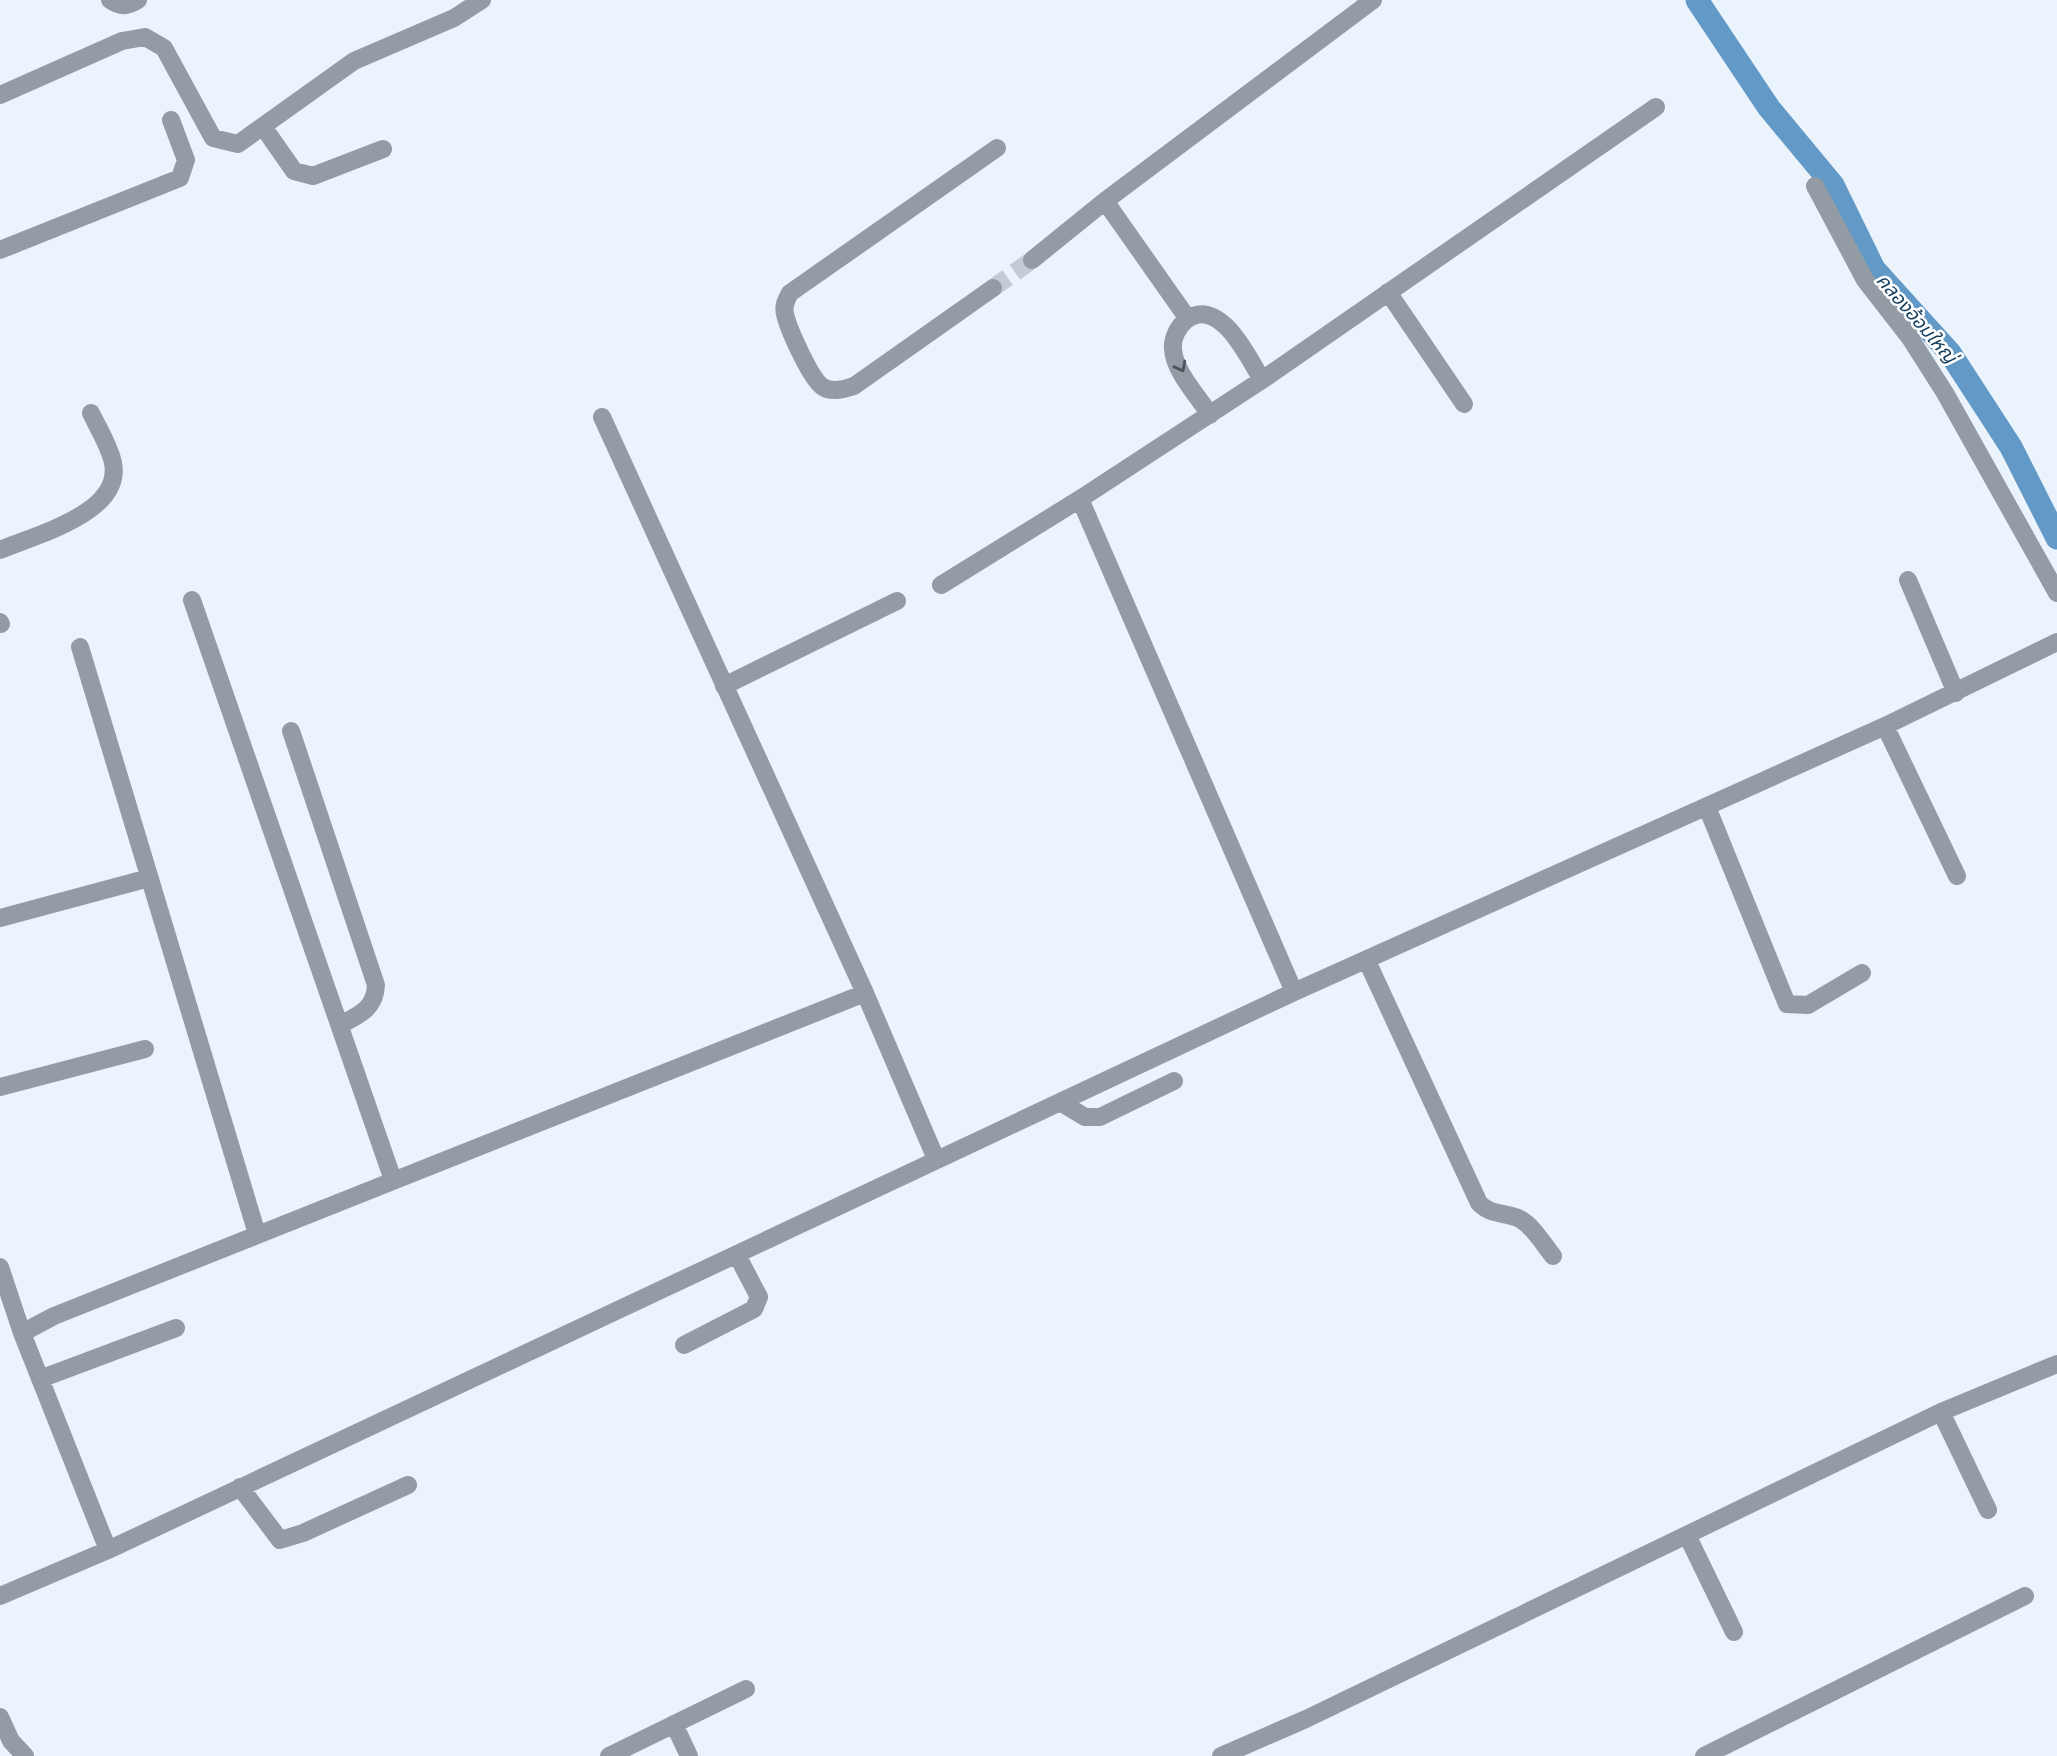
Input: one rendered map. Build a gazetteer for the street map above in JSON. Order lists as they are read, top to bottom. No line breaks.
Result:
{"water":["คลองอ้อมใหญ่"]}
